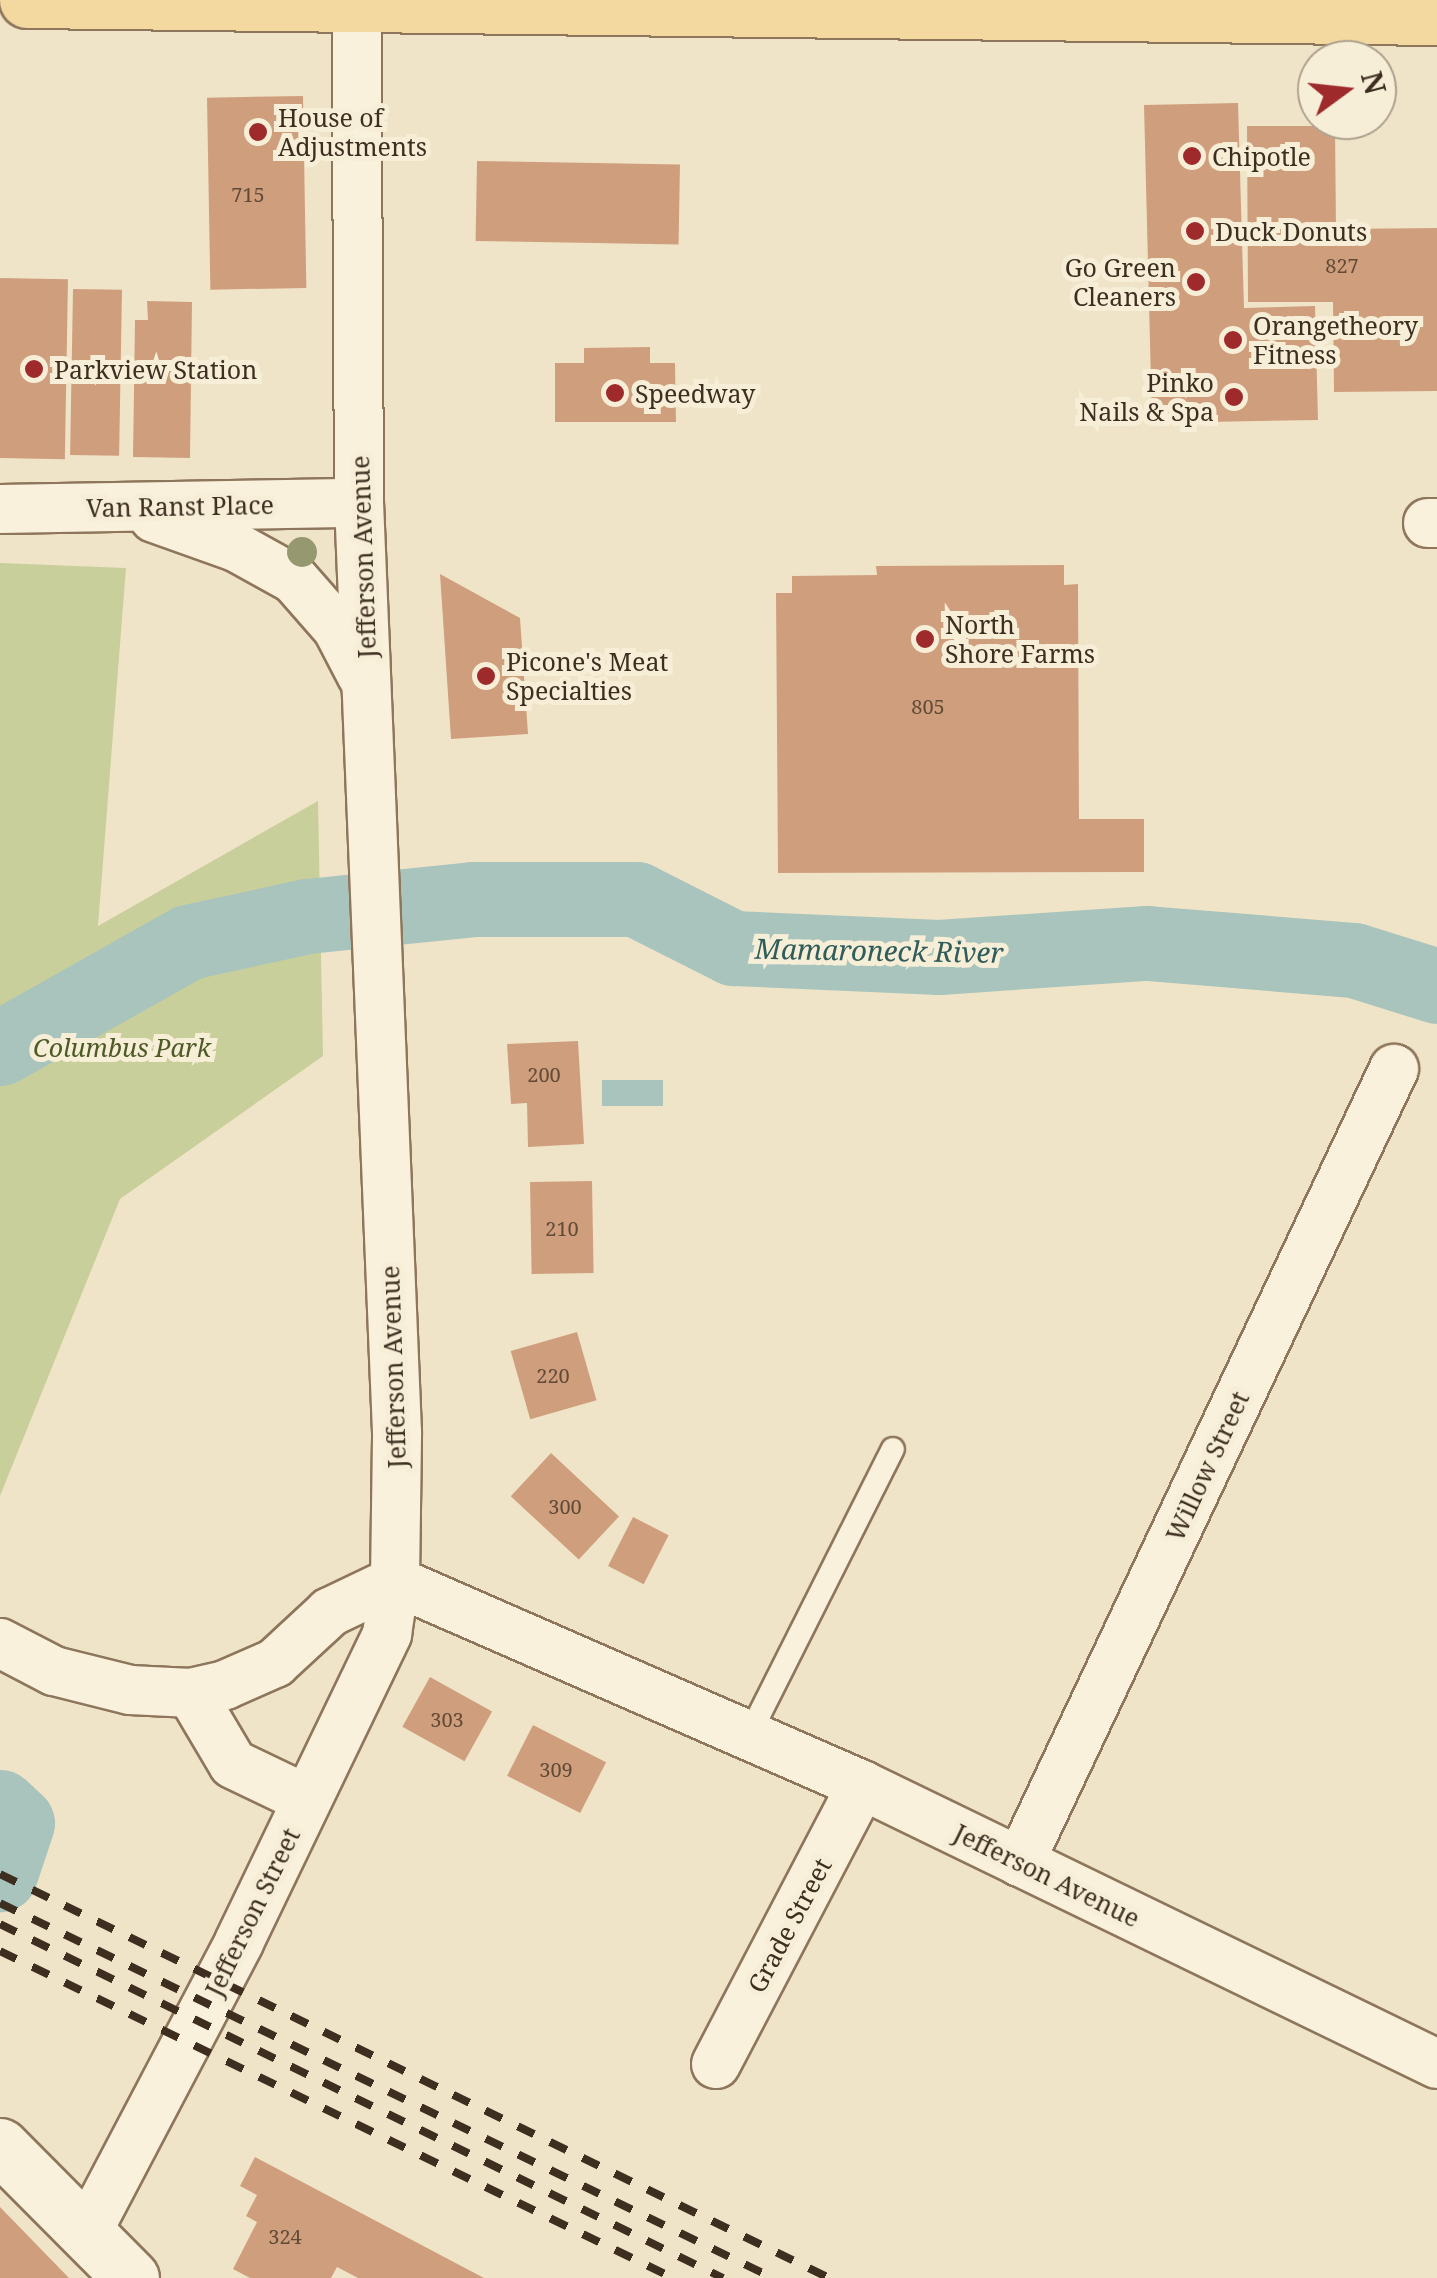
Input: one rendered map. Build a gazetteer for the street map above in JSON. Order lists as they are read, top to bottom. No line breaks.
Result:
{"streets":{"street":["Van Ranst Place","Jefferson Avenue","Willow Street","Jefferson Street","Grade Street"]},"crossings":[["Van Ranst Place","Jefferson Avenue"],["Jefferson Avenue","Willow Street"],["Jefferson Avenue","Jefferson Street"],["Jefferson Avenue","Grade Street"]],"water":["Mamaroneck River"],"parks":["Columbus Park"],"places":["House of Adjustments","Chipotle","Duck Donuts","Go Green Cleaners","Orangetheory Fitness","Parkview Station","Speedway","Pinko Nails & Spa","North Shore Farms","Picone's Meat Specialties"],"house_numbers":["715","827","805","200","210","220","300","303","309","324"],"north":"right"}
